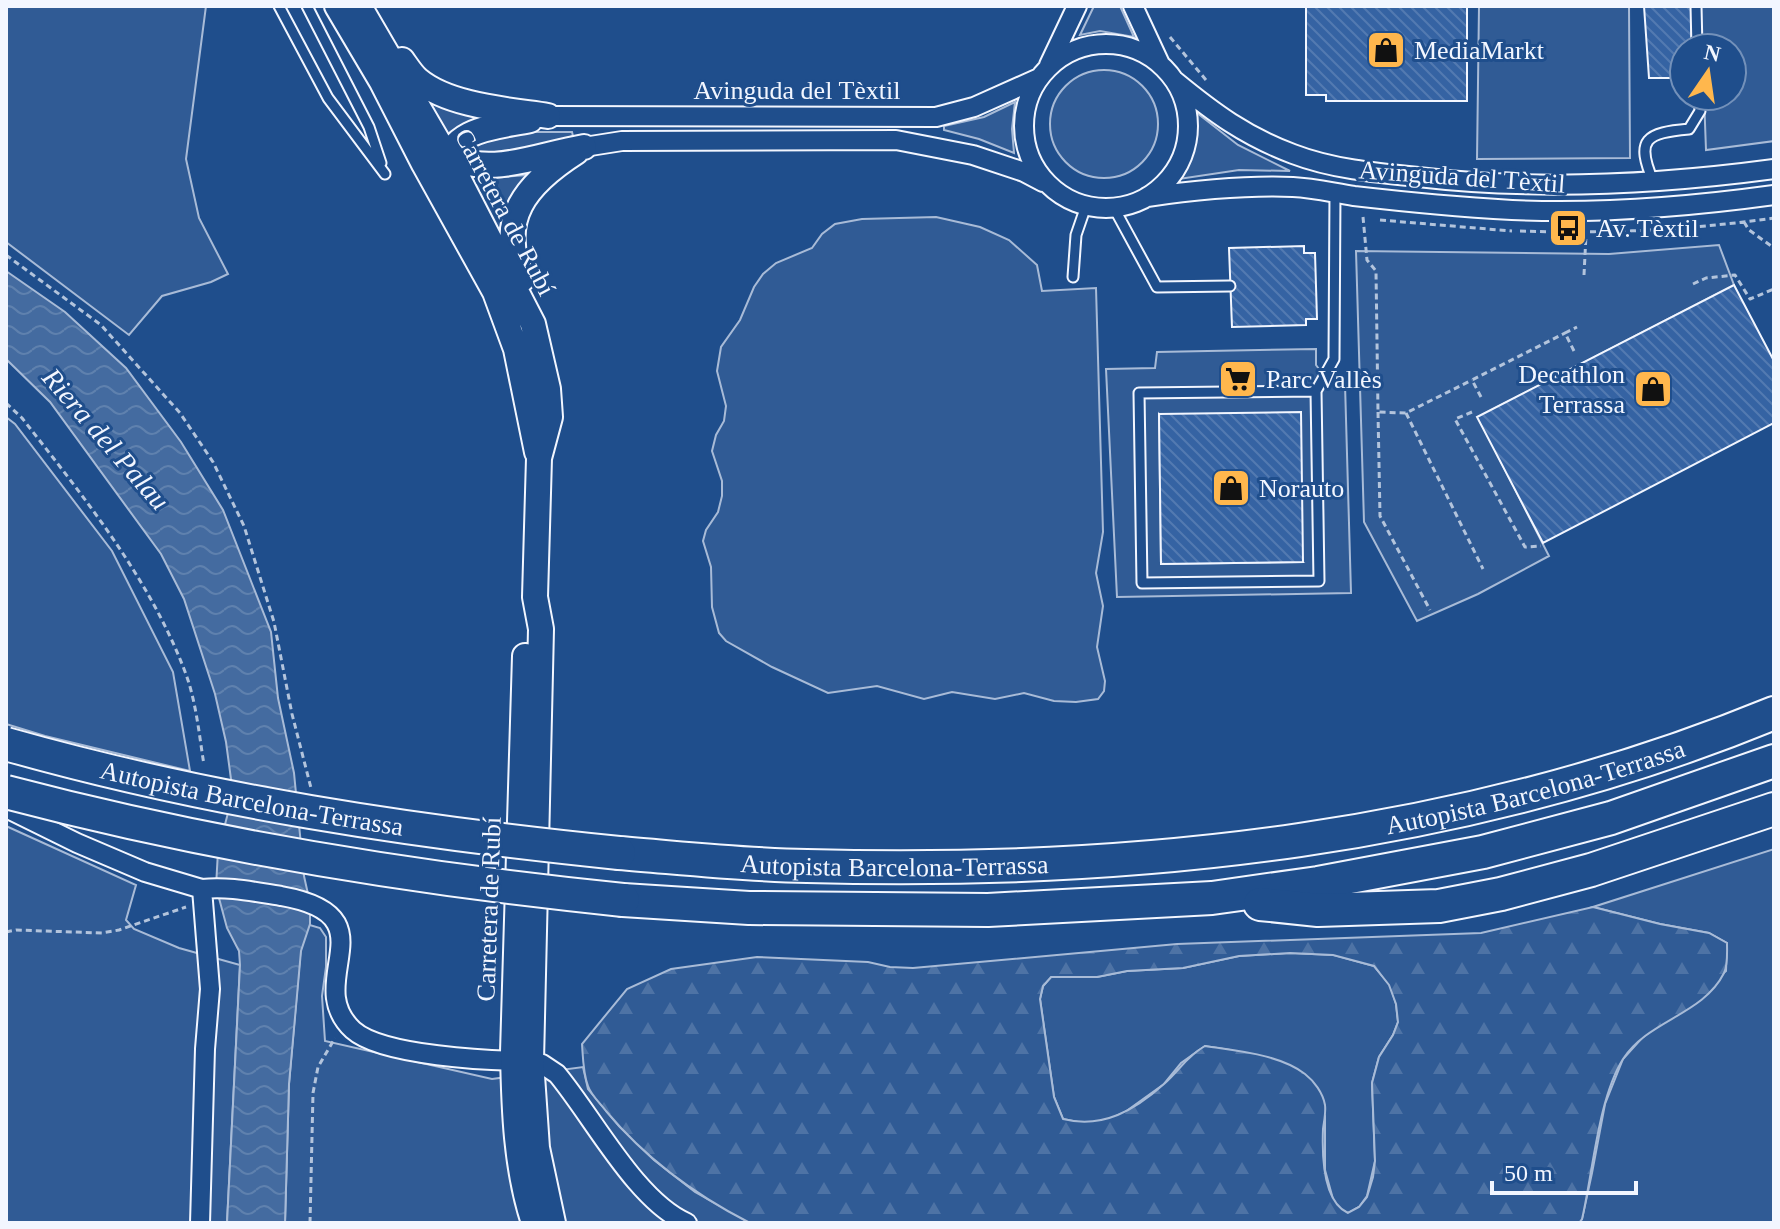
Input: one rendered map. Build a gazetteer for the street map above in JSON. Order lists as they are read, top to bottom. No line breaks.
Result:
{"streets":{"highway":["Autopista Barcelona-Terrassa"],"main road":["Carretera de Rubí"],"street":["Avinguda del Tèxtil"]},"water":["Riera del Palau"],"places":{"shop":["MediaMarkt","Decathlon Terrassa","Norauto"],"bus stop":["Av. Tèxtil"],"supermarket":["Parc Vallès"]},"scale_bar":"50 m","north":"top"}
